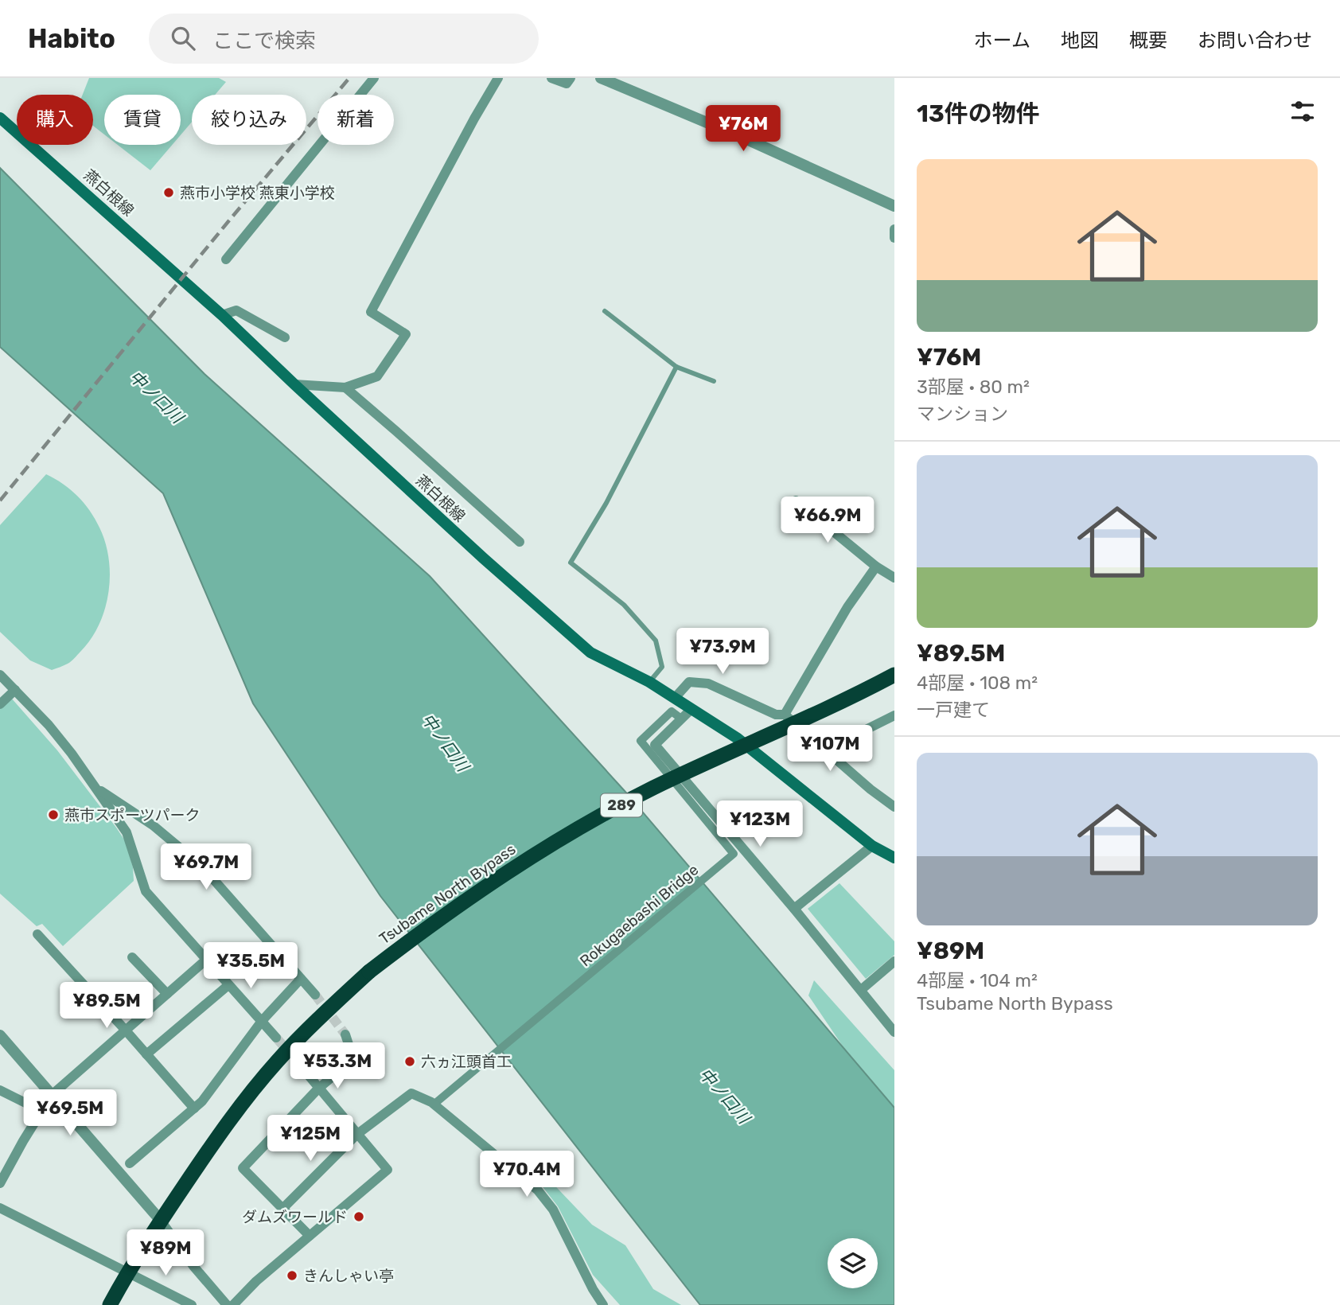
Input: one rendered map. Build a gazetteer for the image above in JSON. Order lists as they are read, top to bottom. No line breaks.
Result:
{"streets":{"highway":["289","Tsubame North Bypass"],"main road":["燕白根線"],"street":["Rokugaebashi Bridge"]},"crossings":[["289","Tsubame North Bypass"]],"water":["中ノ口川"],"places":["燕市小学校 燕東小学校","燕市スポーツパーク","六ヵ江頭首工","ダムズワールド","きんしゃい亭"],"page":{"header":"Habito","search":"ここで検索","nav":["ホーム","地図","概要","お問い合わせ"],"heading":"13件の物件","chip":["購入","賃貸","絞り込み","新着"],"price":["¥76M","¥66.9M","¥73.9M","¥107M","¥123M","¥69.7M","¥35.5M","¥89.5M","¥53.3M","¥69.5M","¥125M","¥70.4M","¥89M"],"list":[{"name":"¥76M","note":"3部屋 · 80 m² · マンション"},{"name":"¥89.5M","note":"4部屋 · 108 m² · 一戸建て"},{"name":"¥89M","note":"4部屋 · 104 m² · Tsubame North Bypass"}]}}
